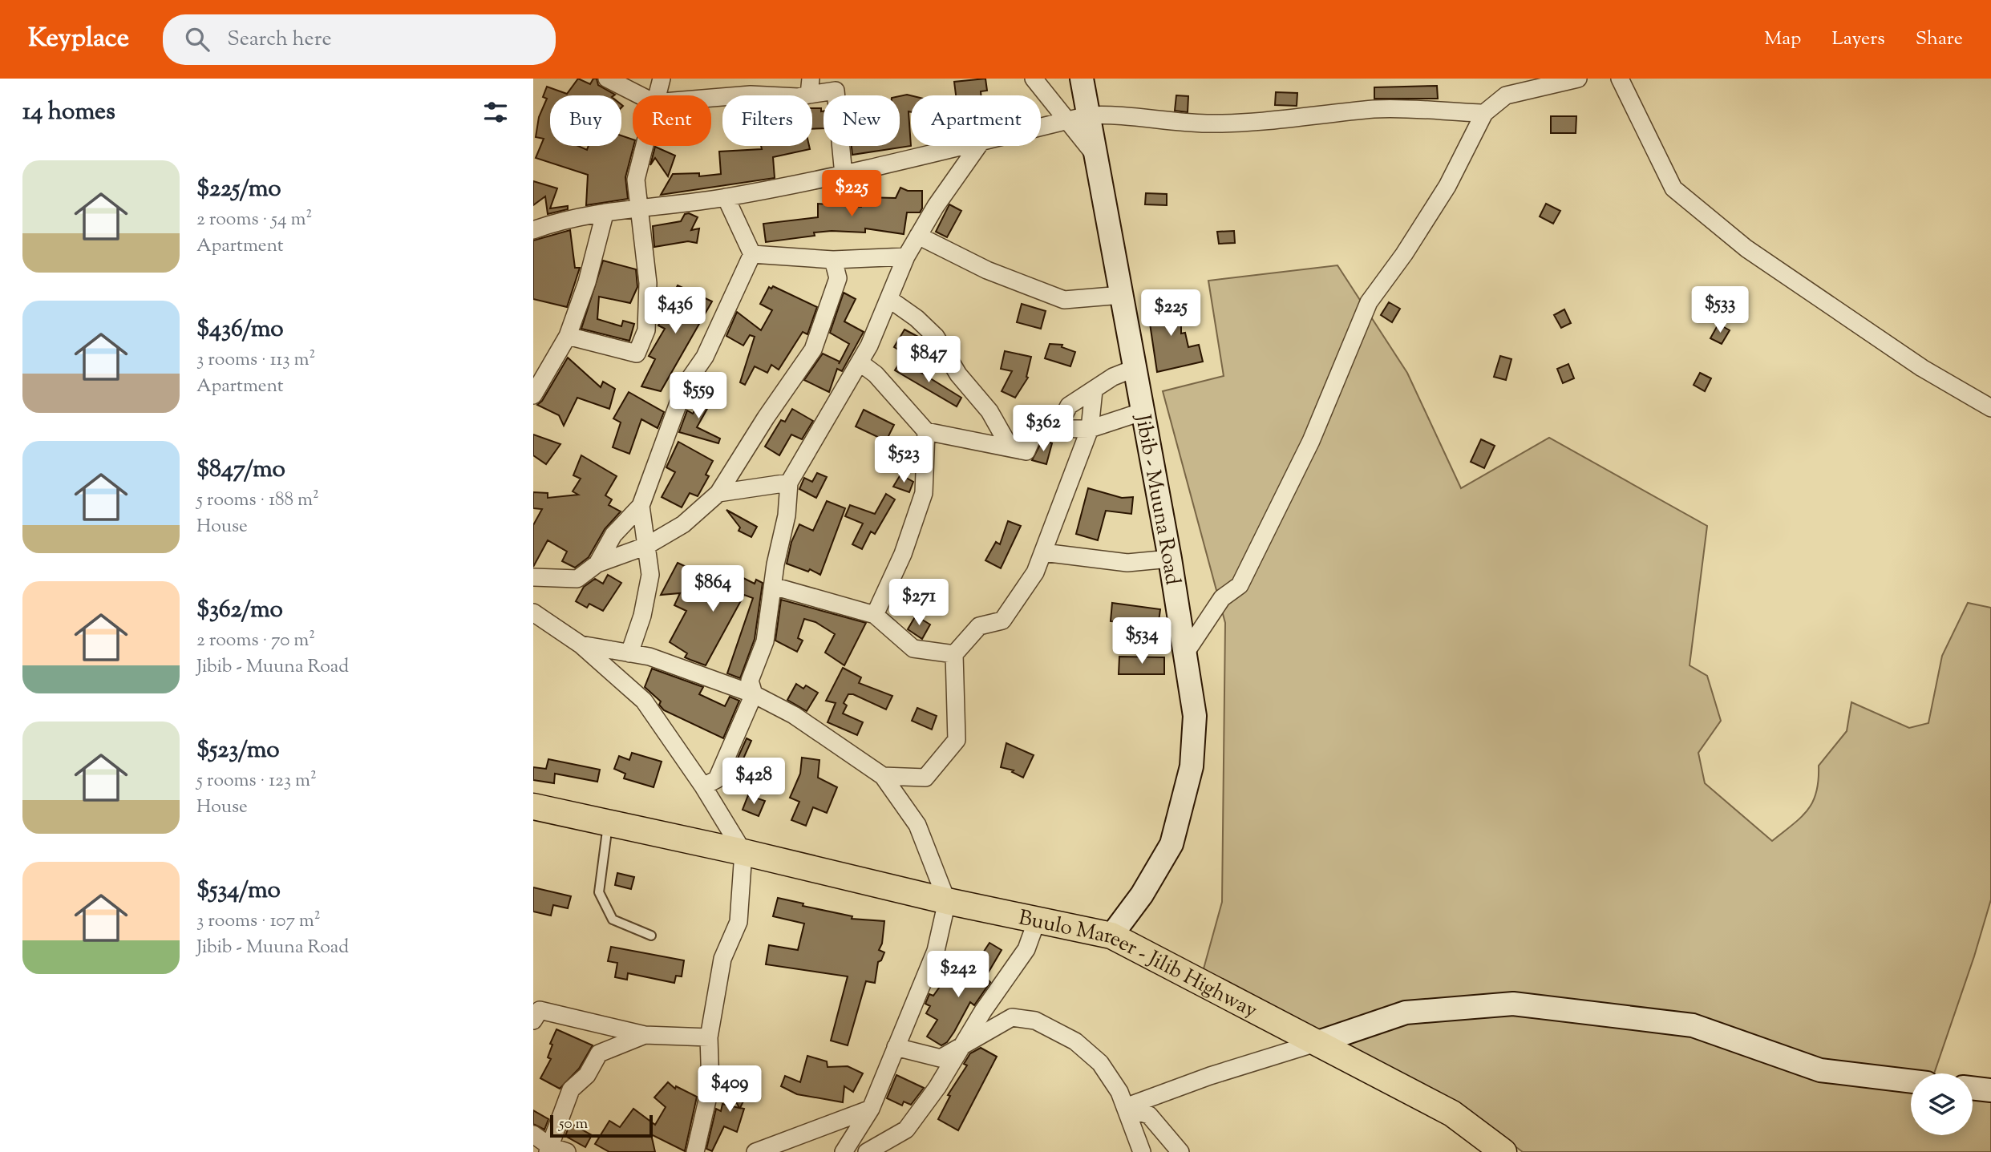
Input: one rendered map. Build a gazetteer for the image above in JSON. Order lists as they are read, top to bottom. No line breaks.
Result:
{"streets":{"main road":["Buulo Mareer - Jilib Highway"],"street":["Jibib - Muuna Road"]},"crossings":[["Jibib - Muuna Road","Buulo Mareer - Jilib Highway"]],"scale_bar":"50 m","page":{"header":"Keyplace","search":"Search here","nav":["Map","Layers","Share"],"heading":"14 homes","chip":["Buy","Rent","Filters","New","Apartment"],"list":[{"name":"$225/mo","note":"2 rooms · 54 m² · Apartment"},{"name":"$436/mo","note":"3 rooms · 113 m² · Apartment"},{"name":"$847/mo","note":"5 rooms · 188 m² · House"},{"name":"$362/mo","note":"2 rooms · 70 m² · Jibib - Muuna Road"},{"name":"$523/mo","note":"5 rooms · 123 m² · House"},{"name":"$534/mo","note":"3 rooms · 107 m² · Jibib - Muuna Road"}],"price":["$225","$533","$436","$225","$847","$559","$362","$523","$864","$271","$534","$428","$242","$409"],"scale":"50 m"}}
